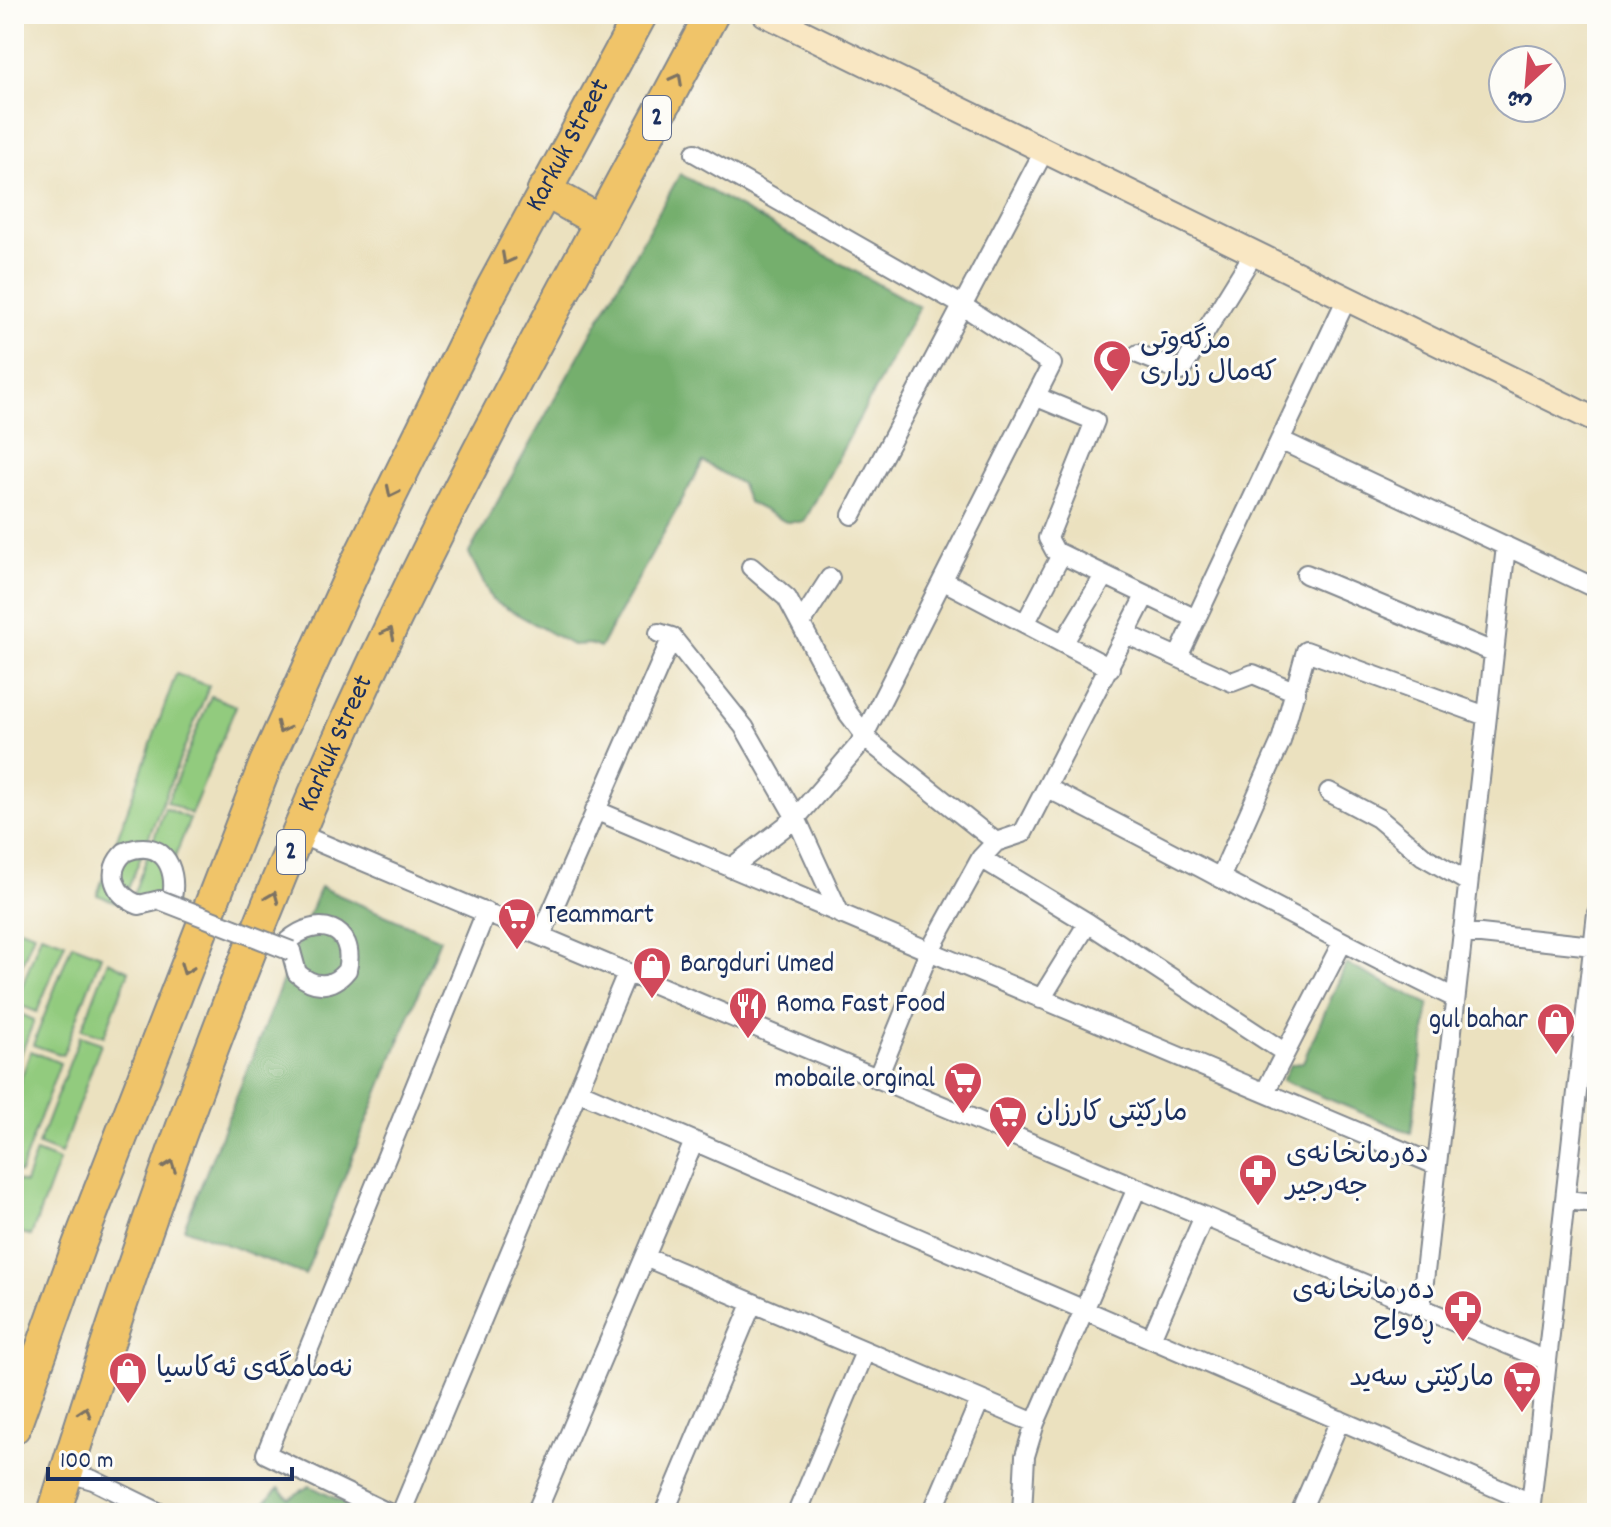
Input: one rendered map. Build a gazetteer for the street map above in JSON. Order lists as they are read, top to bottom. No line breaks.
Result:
{"streets":{"highway":["2","Karkuk Street"]},"places":{"mosque":["مزگەوتی کەمال زراری"],"supermarket":["Teammart","mobaile orginal","مارکێتی کارزان","مارکێتی سەید"],"shop":["Bargduri Umed","gul bahar","نەمامگەی ئەکاسیا"],"restaurant":["Roma Fast Food"],"pharmacy":["دەرمانخانەی جەرجیر","دەرمانخانەی ڕەواح"]},"scale_bar":"100 m","north":"bottom left"}
